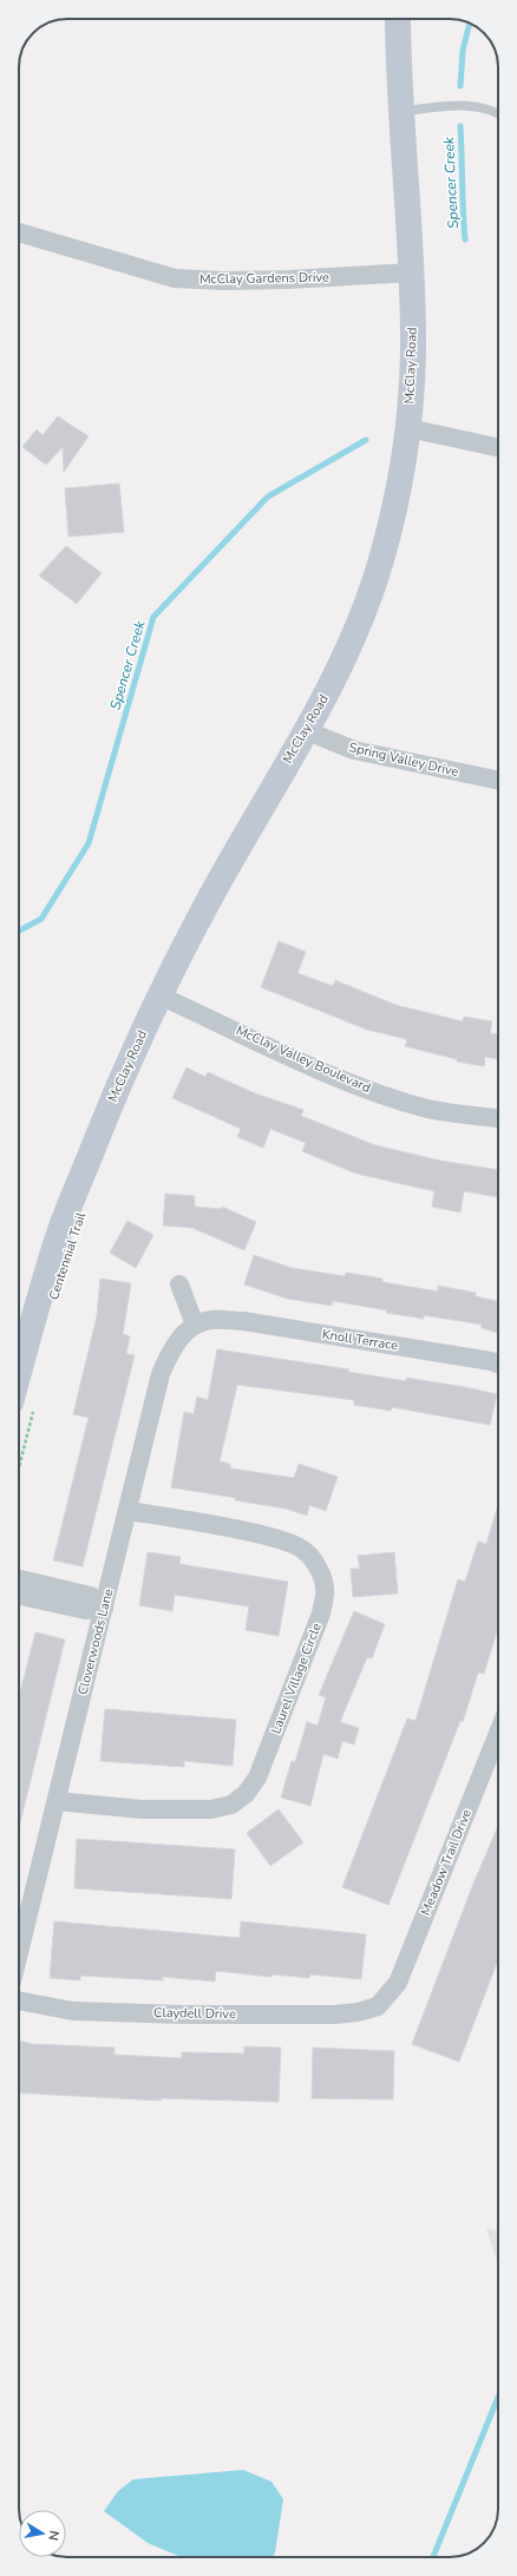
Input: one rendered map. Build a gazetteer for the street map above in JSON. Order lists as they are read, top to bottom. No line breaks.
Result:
{"streets":{"main road":["McClay Road"],"street":["McClay Gardens Drive","Spring Valley Drive","McClay Valley Boulevard","Knoll Terrace","Cloverwoods Lane","Laurel Village Circle","Meadow Trail Drive","Claydell Drive"]},"crossings":[["McClay Gardens Drive","McClay Road"],["McClay Road","Spring Valley Drive"],["McClay Road","McClay Valley Boulevard"],["Knoll Terrace","Cloverwoods Lane"],["Cloverwoods Lane","Laurel Village Circle"],["Meadow Trail Drive","Claydell Drive"]],"water":["Spencer Creek"],"north":"right"}
